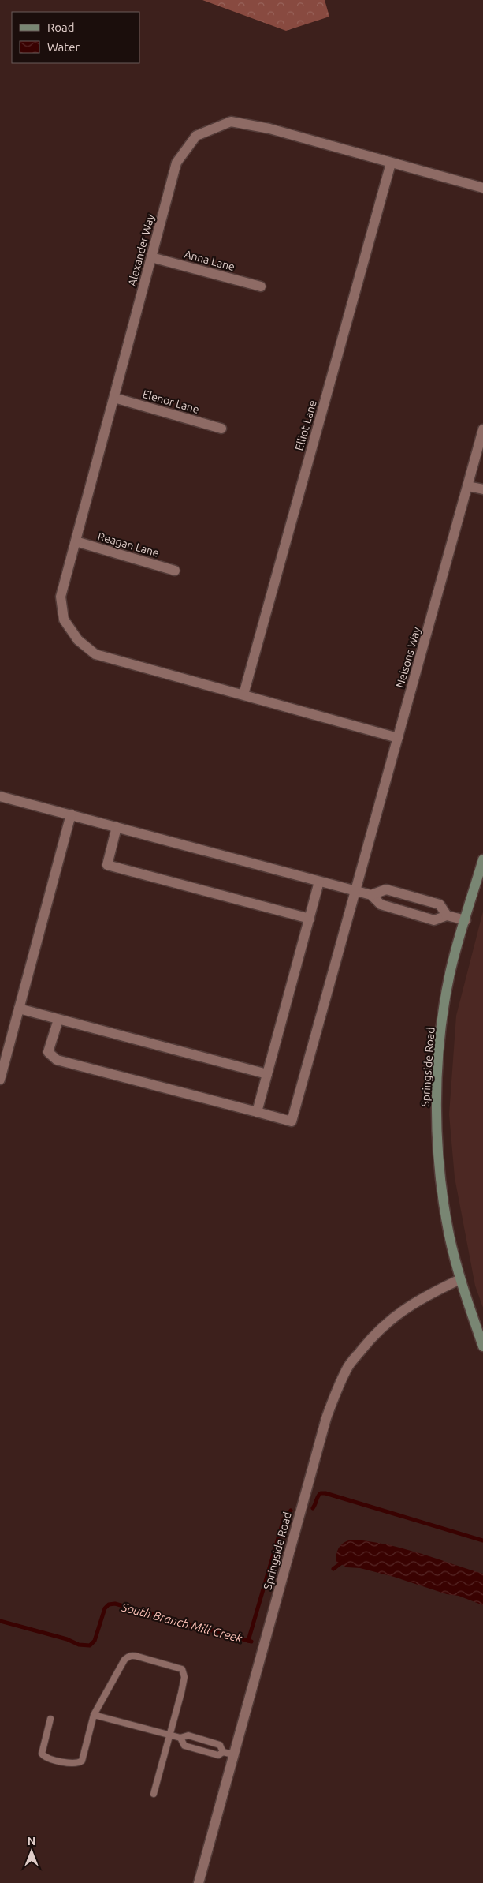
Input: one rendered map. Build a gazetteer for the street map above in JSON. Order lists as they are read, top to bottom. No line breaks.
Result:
{"streets":{"main road":["Springside Road"],"street":["Alexander Way","Anna Lane","Elenor Lane","Elliot Lane","Reagan Lane","Nelsons Way"]},"crossings":[["Alexander Way","Anna Lane"],["Alexander Way","Elenor Lane"],["Alexander Way","Elliot Lane"],["Alexander Way","Reagan Lane"]],"water":["South Branch Mill Creek"],"legend":["Road","Water"],"north":"top"}
